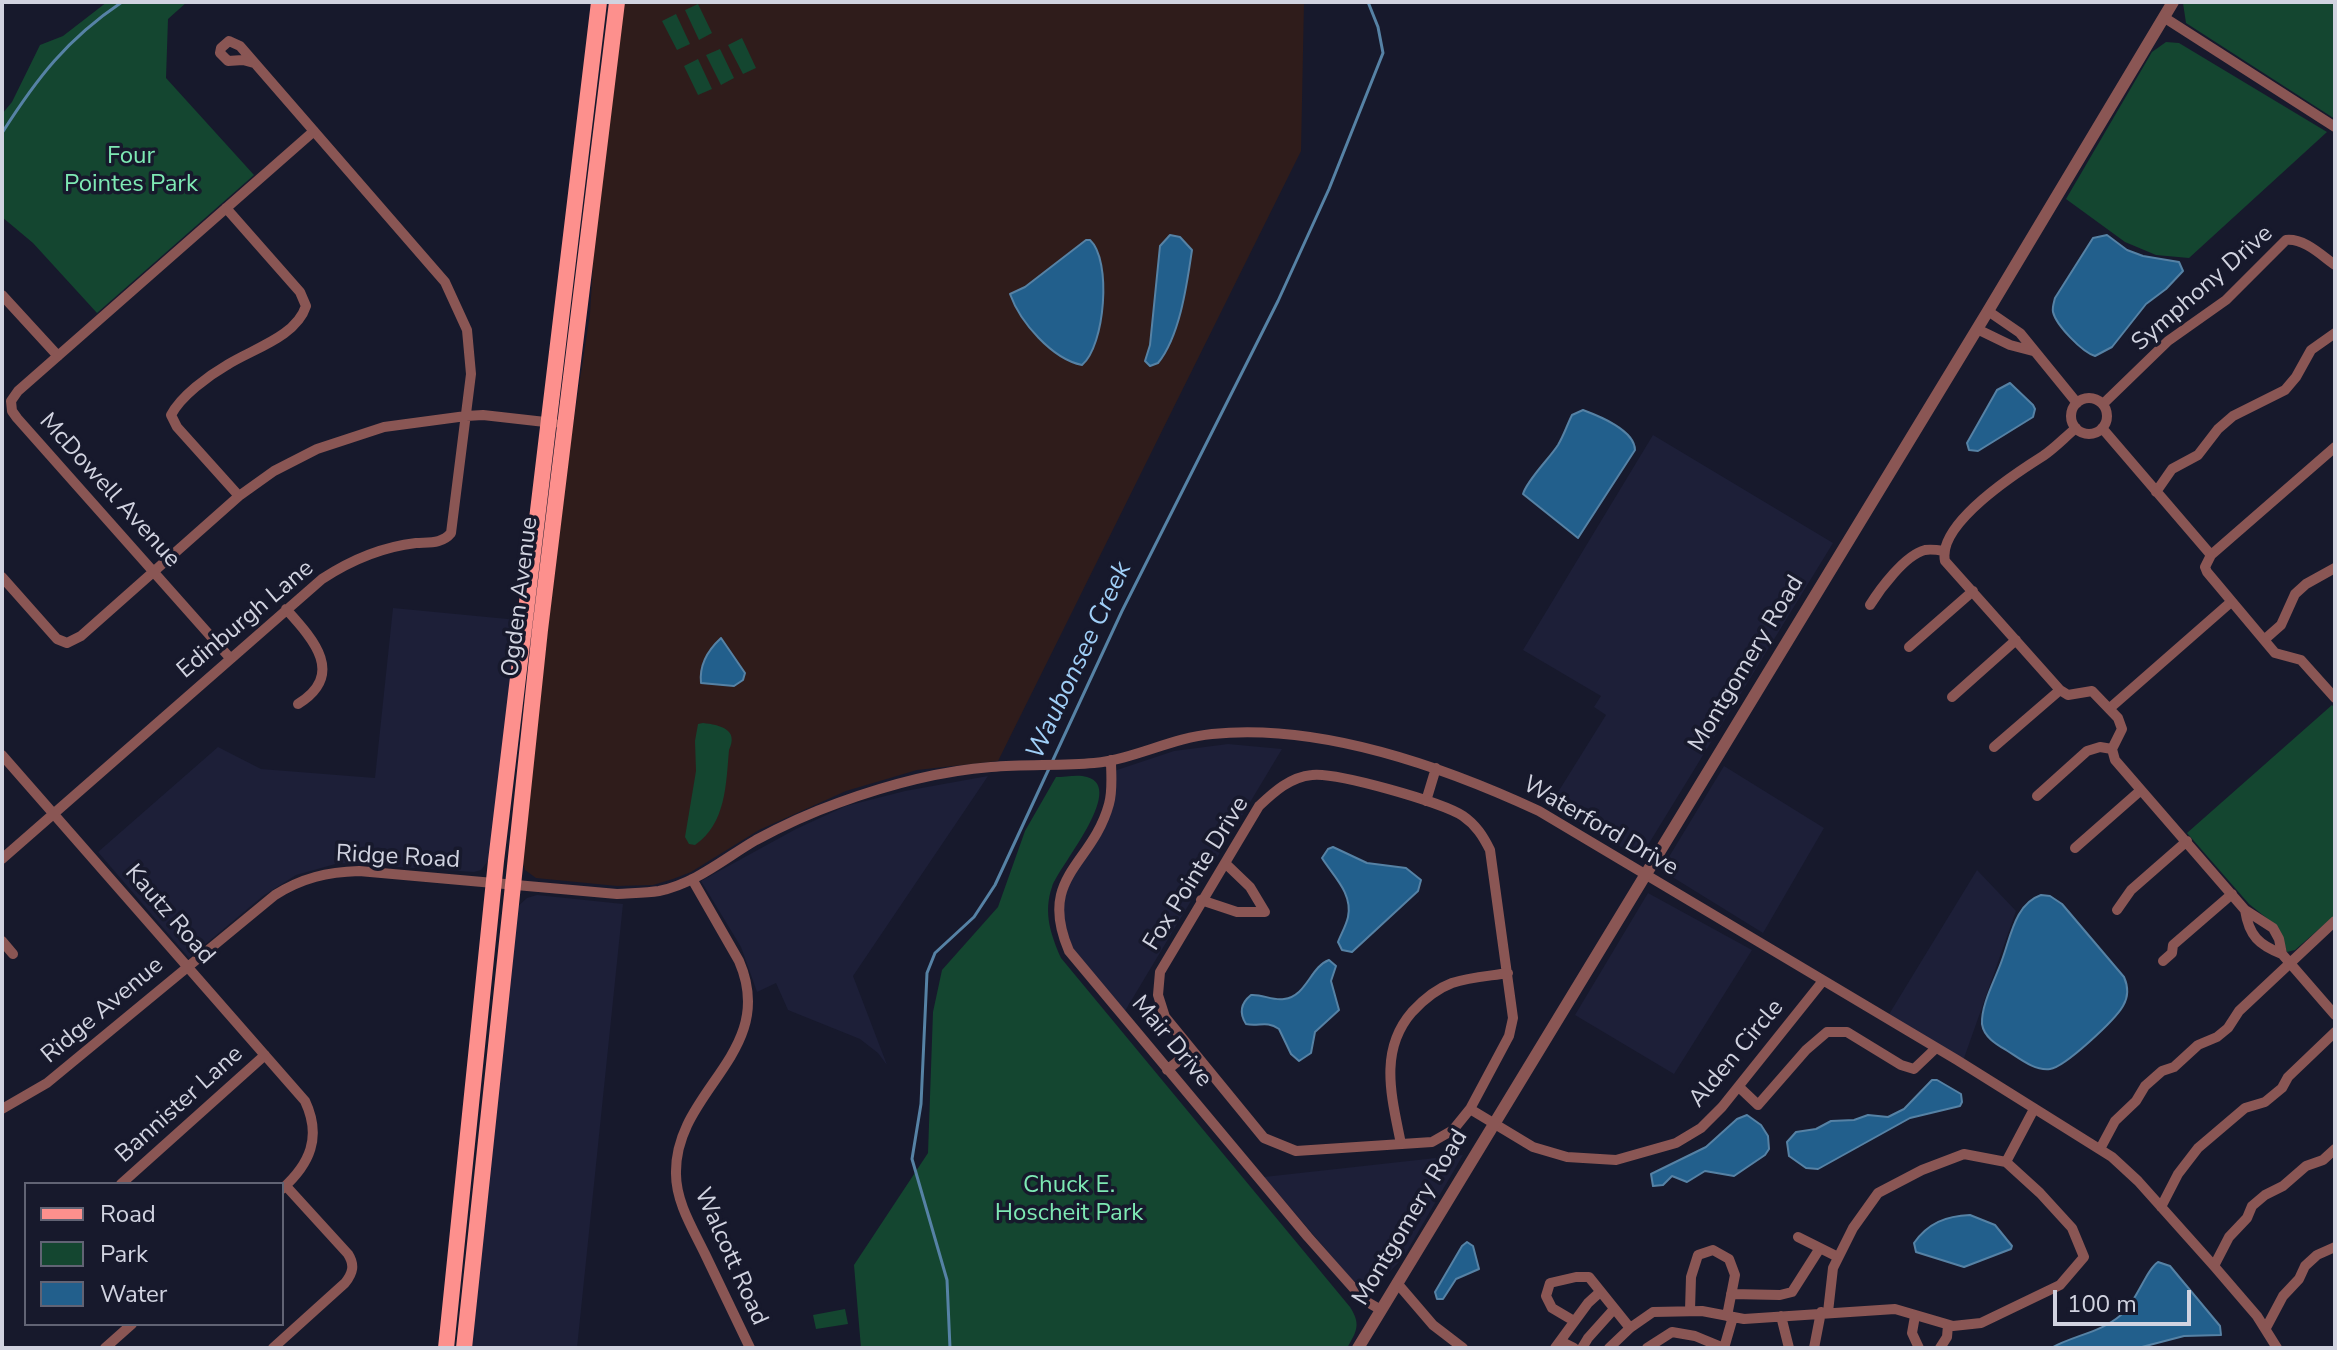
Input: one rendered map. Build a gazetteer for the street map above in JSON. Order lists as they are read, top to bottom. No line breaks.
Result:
{"streets":{"main road":["Ogden Avenue"],"street":["Symphony Drive","McDowell Avenue","Edinburgh Lane","Montgomery Road","Waterford Drive","Ridge Road","Fox Pointe Drive","Kautz Road","Ridge Avenue","Mair Drive","Alden Circle","Bannister Lane","Walcott Road"]},"crossings":[["McDowell Avenue","Edinburgh Lane"],["Ogden Avenue","Waterford Drive"],["Ogden Avenue","Ridge Road"],["Edinburgh Lane","Kautz Road"],["Montgomery Road","Waterford Drive"],["Montgomery Road","Mair Drive"],["Montgomery Road","Alden Circle"],["Waterford Drive","Ridge Road"],["Waterford Drive","Mair Drive"],["Waterford Drive","Alden Circle"],["Waterford Drive","Walcott Road"],["Ridge Road","Kautz Road"],["Ridge Road","Ridge Avenue"],["Kautz Road","Ridge Avenue"],["Kautz Road","Bannister Lane"]],"water":["Waubonsee Creek"],"parks":["Four Pointes Park","Chuck E. Hoscheit Park"],"legend":["Road","Park","Water"],"scale_bar":"100 m"}
